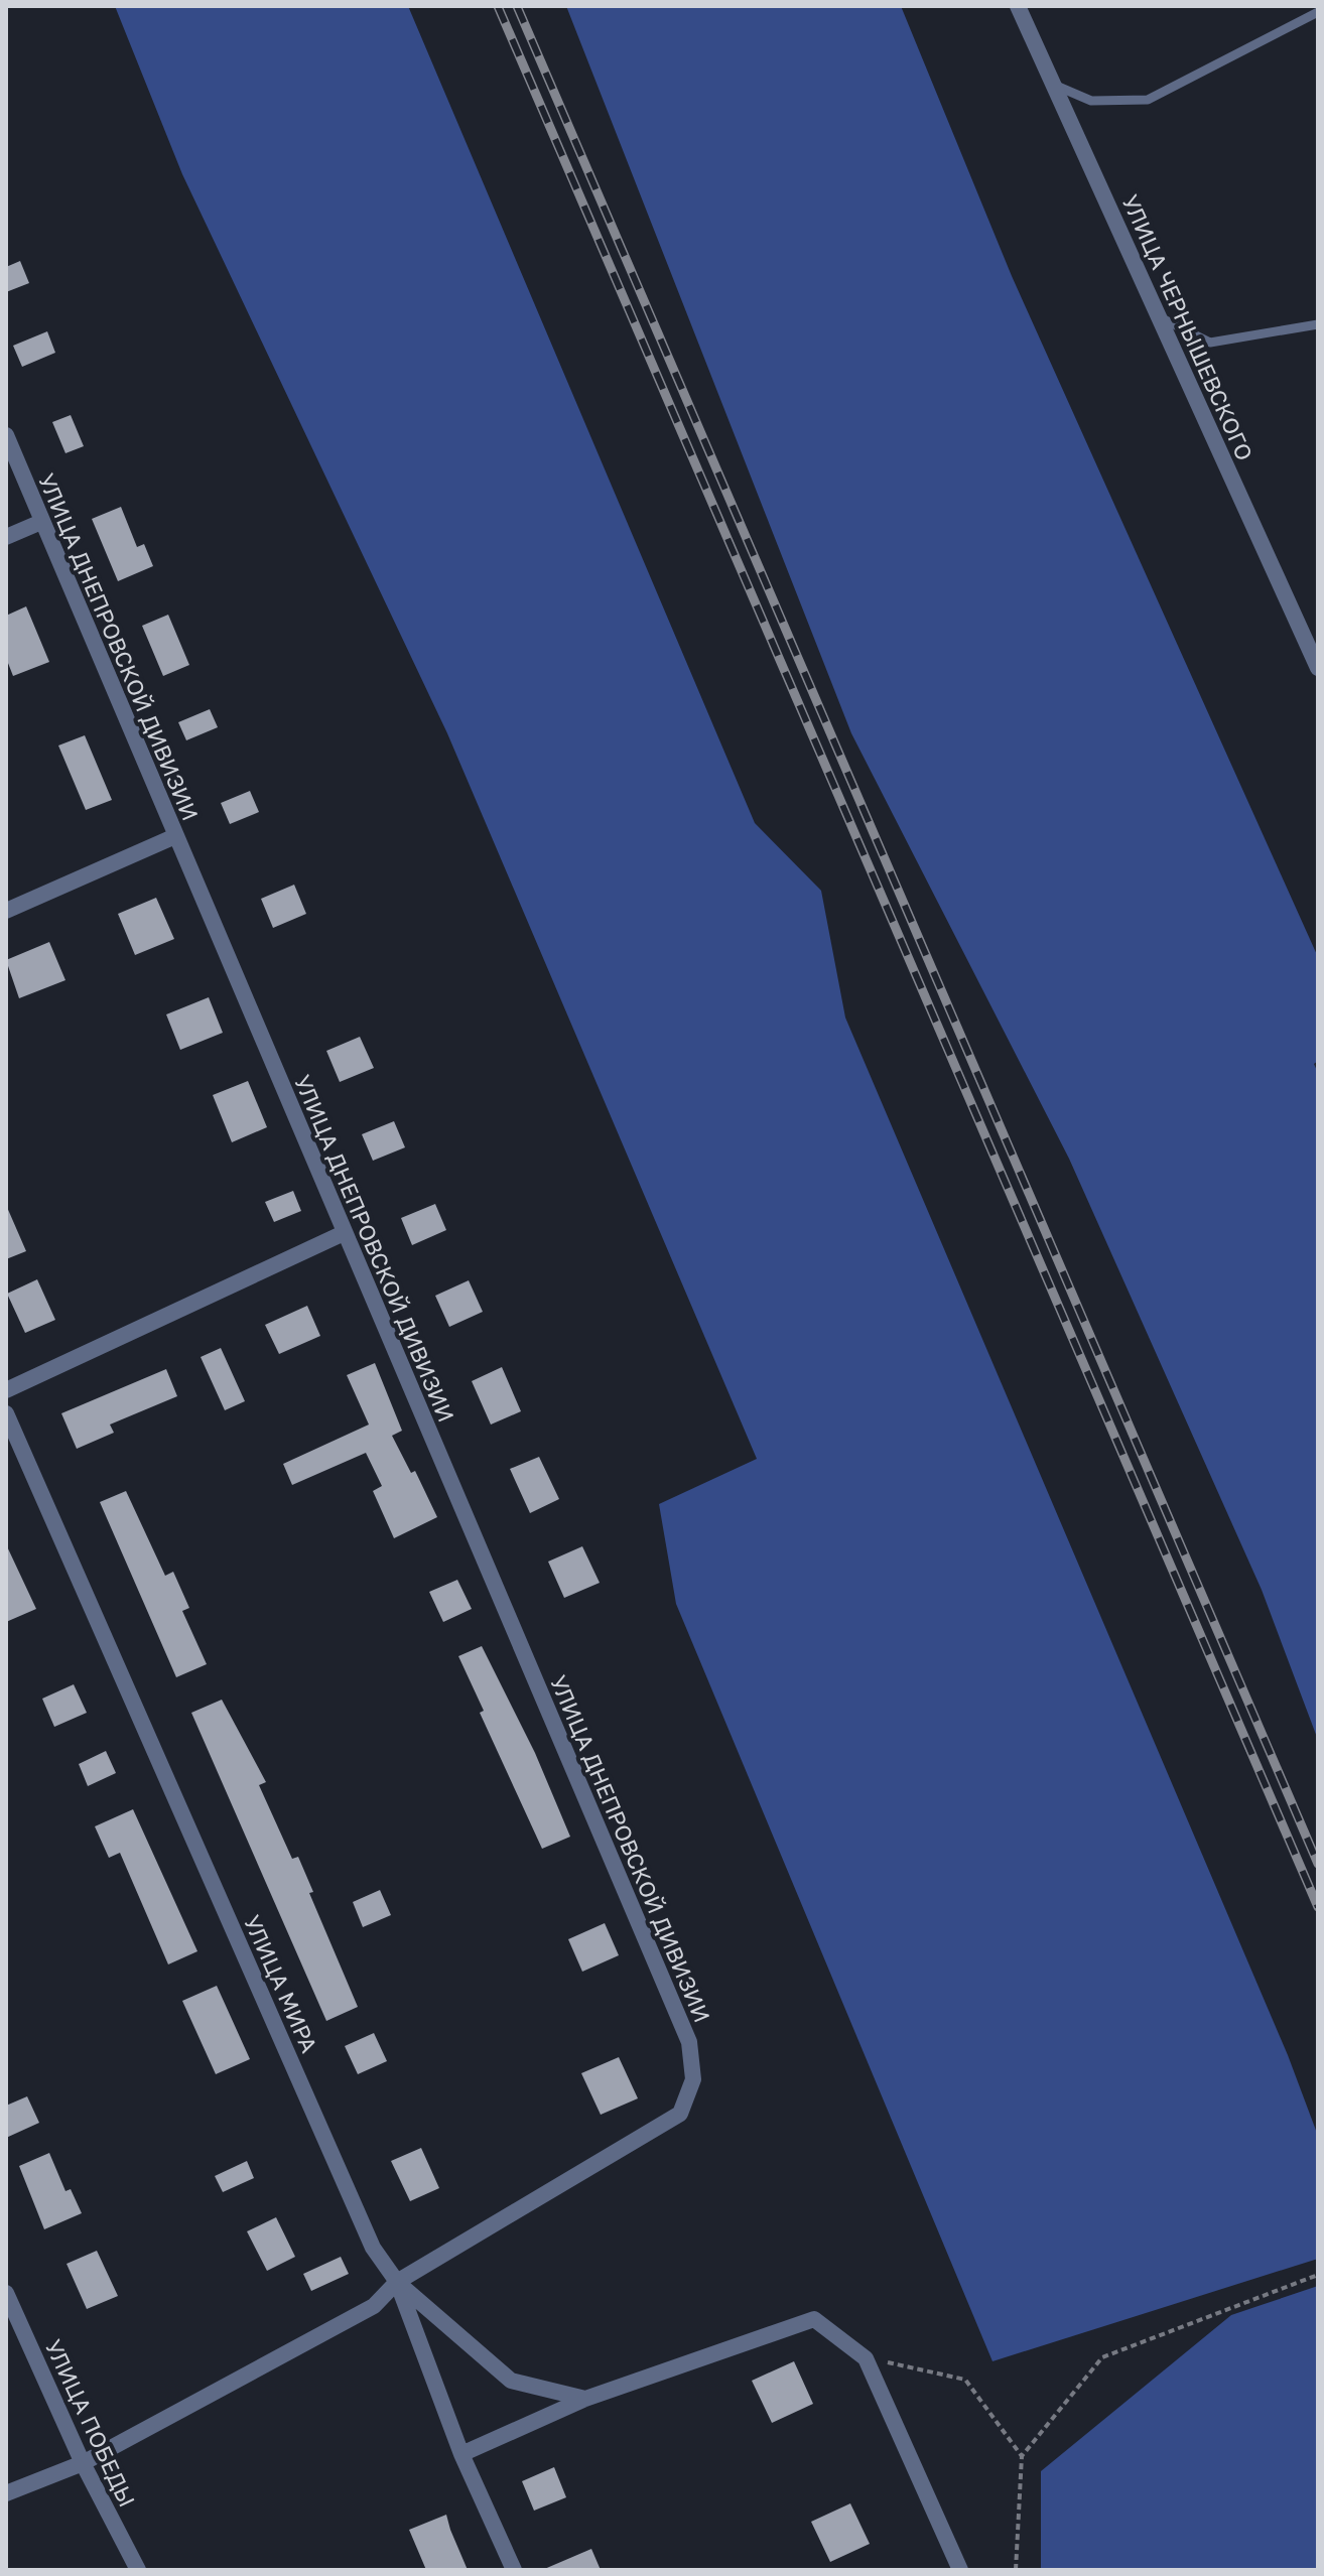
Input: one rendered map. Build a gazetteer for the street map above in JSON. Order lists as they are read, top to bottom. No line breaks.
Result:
{"streets":{"street":["УЛИЦА ЧЕРНЫШЕВСКОГО","УЛИЦА ДНЕПРОВСКОЙ ДИВИЗИИ","УЛИЦА МИРА","УЛИЦА ПОБЕДЫ"]},"crossings":[["УЛИЦА ДНЕПРОВСКОЙ ДИВИЗИИ","УЛИЦА МИРА"]]}
